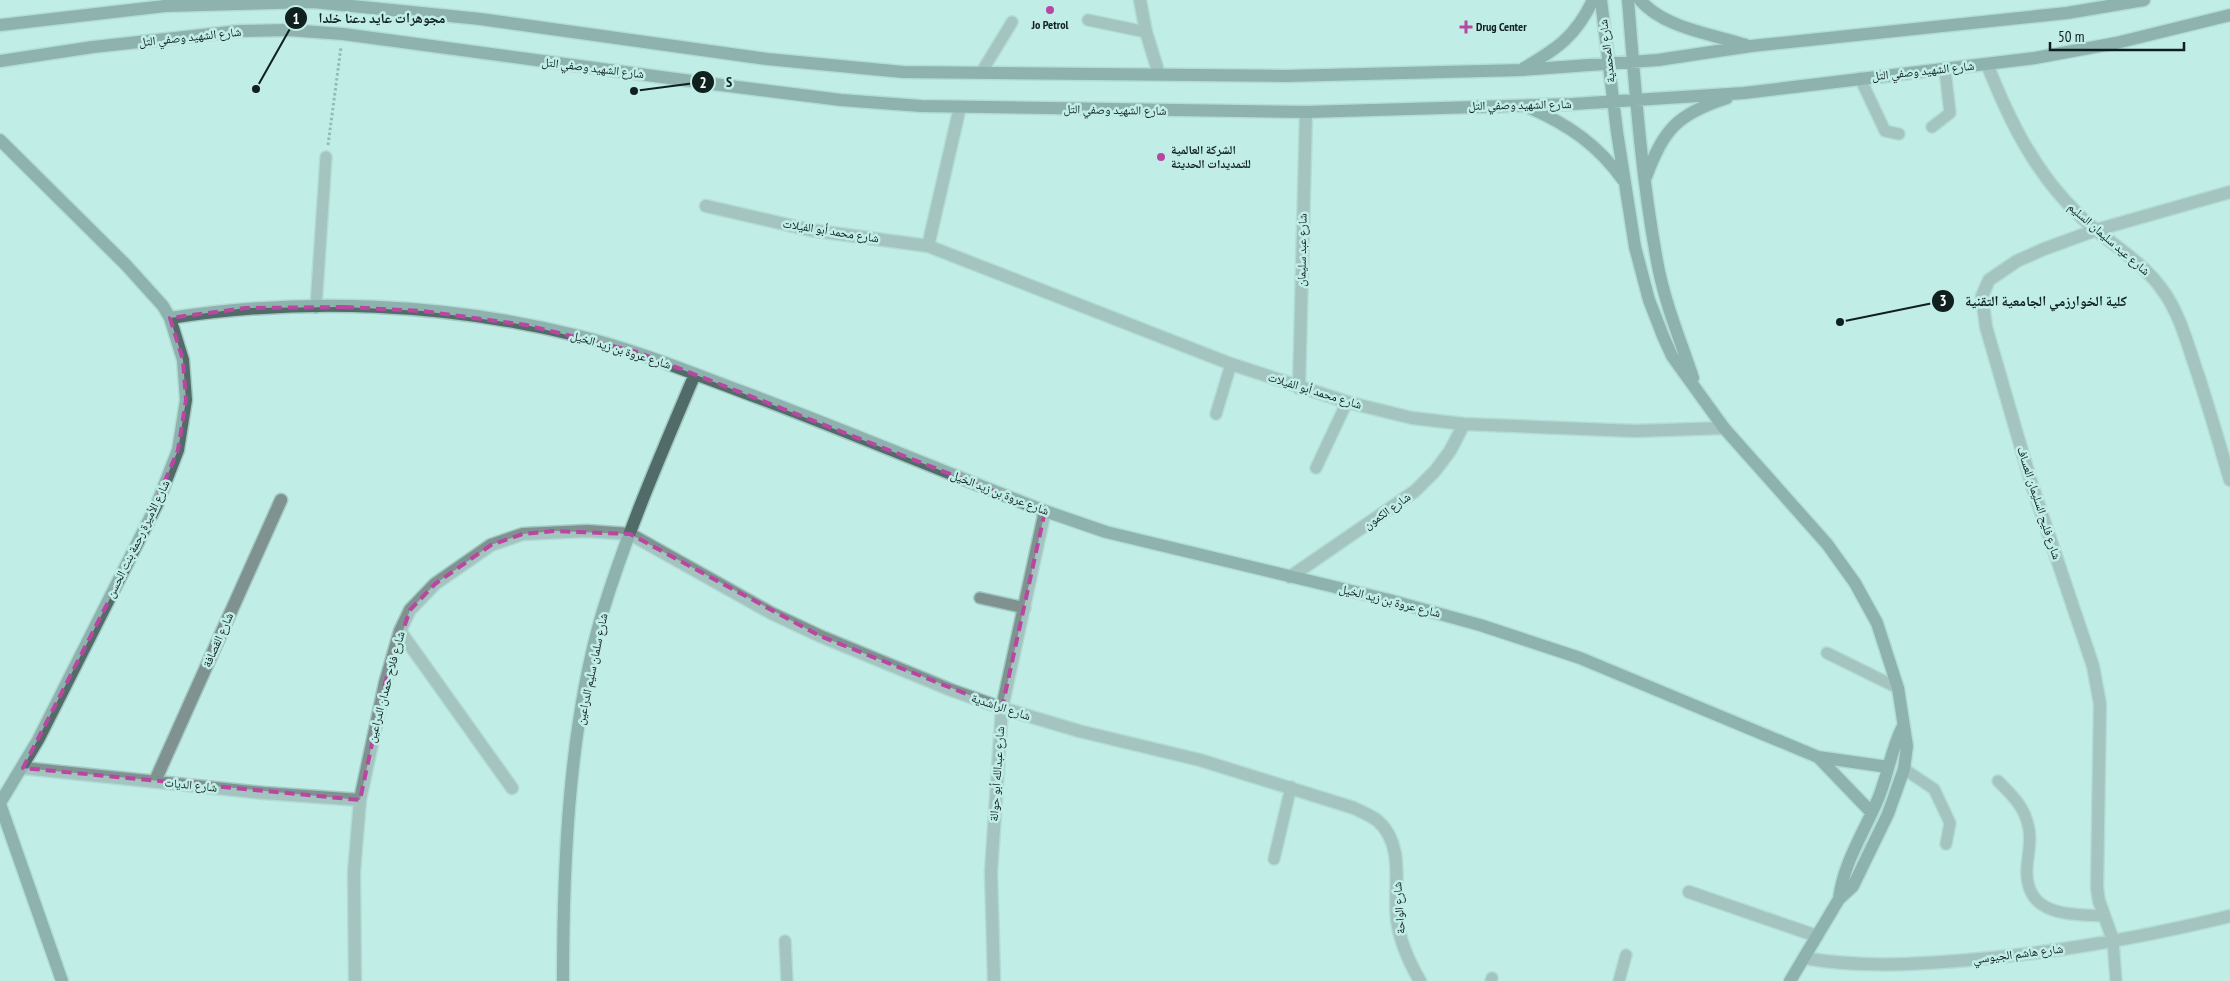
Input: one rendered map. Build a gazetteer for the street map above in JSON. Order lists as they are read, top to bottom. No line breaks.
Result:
{"streets":{"street":["شارع الشهيد وصفي التل","شارع المحمدية","شارع محمد أبو الفيلات","شارع عيد سليمان السليم","شارع عبد سليمان","شارع عروة بن زيد الخيل","شارع فليح السليمان العساف","شارع الكمون","شارع الأميرة رحمة بنت الحسن","شارع القصافة","شارع سلمان سليم الدراعين","شارع فلاح حمدان الدراعين","شارع الراشدية","شارع عبدالله أبو حوالة","شارع الديات","شارع الواحة","شارع هاشم الجيوسي"]},"crossings":[["شارع الشهيد وصفي التل","شارع المحمدية"],["شارع الشهيد وصفي التل","شارع عيد سليمان السليم"],["شارع الشهيد وصفي التل","شارع عبد سليمان"],["شارع محمد أبو الفيلات","شارع عبد سليمان"],["شارع محمد أبو الفيلات","شارع الكمون"],["شارع عيد سليمان السليم","شارع فليح السليمان العساف"],["شارع عروة بن زيد الخيل","شارع الكمون"],["شارع عروة بن زيد الخيل","شارع الأميرة رحمة بنت الحسن"],["شارع عروة بن زيد الخيل","شارع سلمان سليم الدراعين"],["شارع عروة بن زيد الخيل","شارع عبدالله أبو حوالة"],["شارع فليح السليمان العساف","شارع هاشم الجيوسي"],["شارع الأميرة رحمة بنت الحسن","شارع الديات"],["شارع القصافة","شارع الديات"],["شارع سلمان سليم الدراعين","شارع فلاح حمدان الدراعين"],["شارع سلمان سليم الدراعين","شارع الراشدية"],["شارع فلاح حمدان الدراعين","شارع الراشدية"],["شارع فلاح حمدان الدراعين","شارع الديات"],["شارع الراشدية","شارع عبدالله أبو حوالة"],["شارع الراشدية","شارع الواحة"]],"places":{"other":["Jo Petrol","مجوهرات عايد دعنا خلدا","S","الشركة العالمية للتمديدات الحديثة","كلية الخوارزمي الجامعية التقنية"],"health":["Drug Center"]},"scale_bar":"50 m"}
